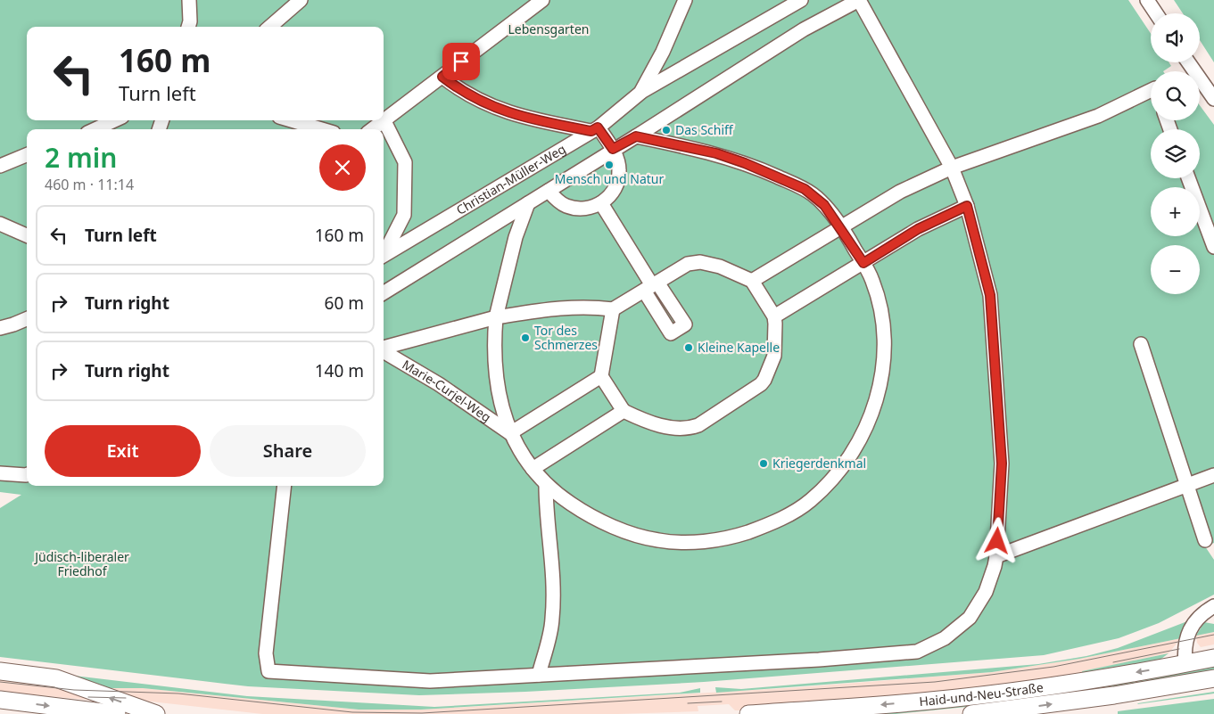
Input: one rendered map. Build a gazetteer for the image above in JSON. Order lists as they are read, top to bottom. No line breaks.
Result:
{"streets":{"main road":["Haid-und-Neu-Straße"],"street":["Christian-Müller-Weg","Marie-Curjel-Weg"]},"parks":["Lebensgarten","Jüdisch-liberaler Friedhof"],"places":["Das Schiff","Mensch und Natur","Tor des Schmerzes","Kleine Kapelle","Kriegerdenkmal"],"page":{"map_buttons":["+","−"],"turn":["160 m","Turn left"],"heading":["2 min","460 m · 11:14"],"list":[{"name":"Turn left","value":"160 m"},{"name":"Turn right","value":"60 m"},{"name":"Turn right","value":"140 m"}],"buttons":["Exit","Share"]}}
